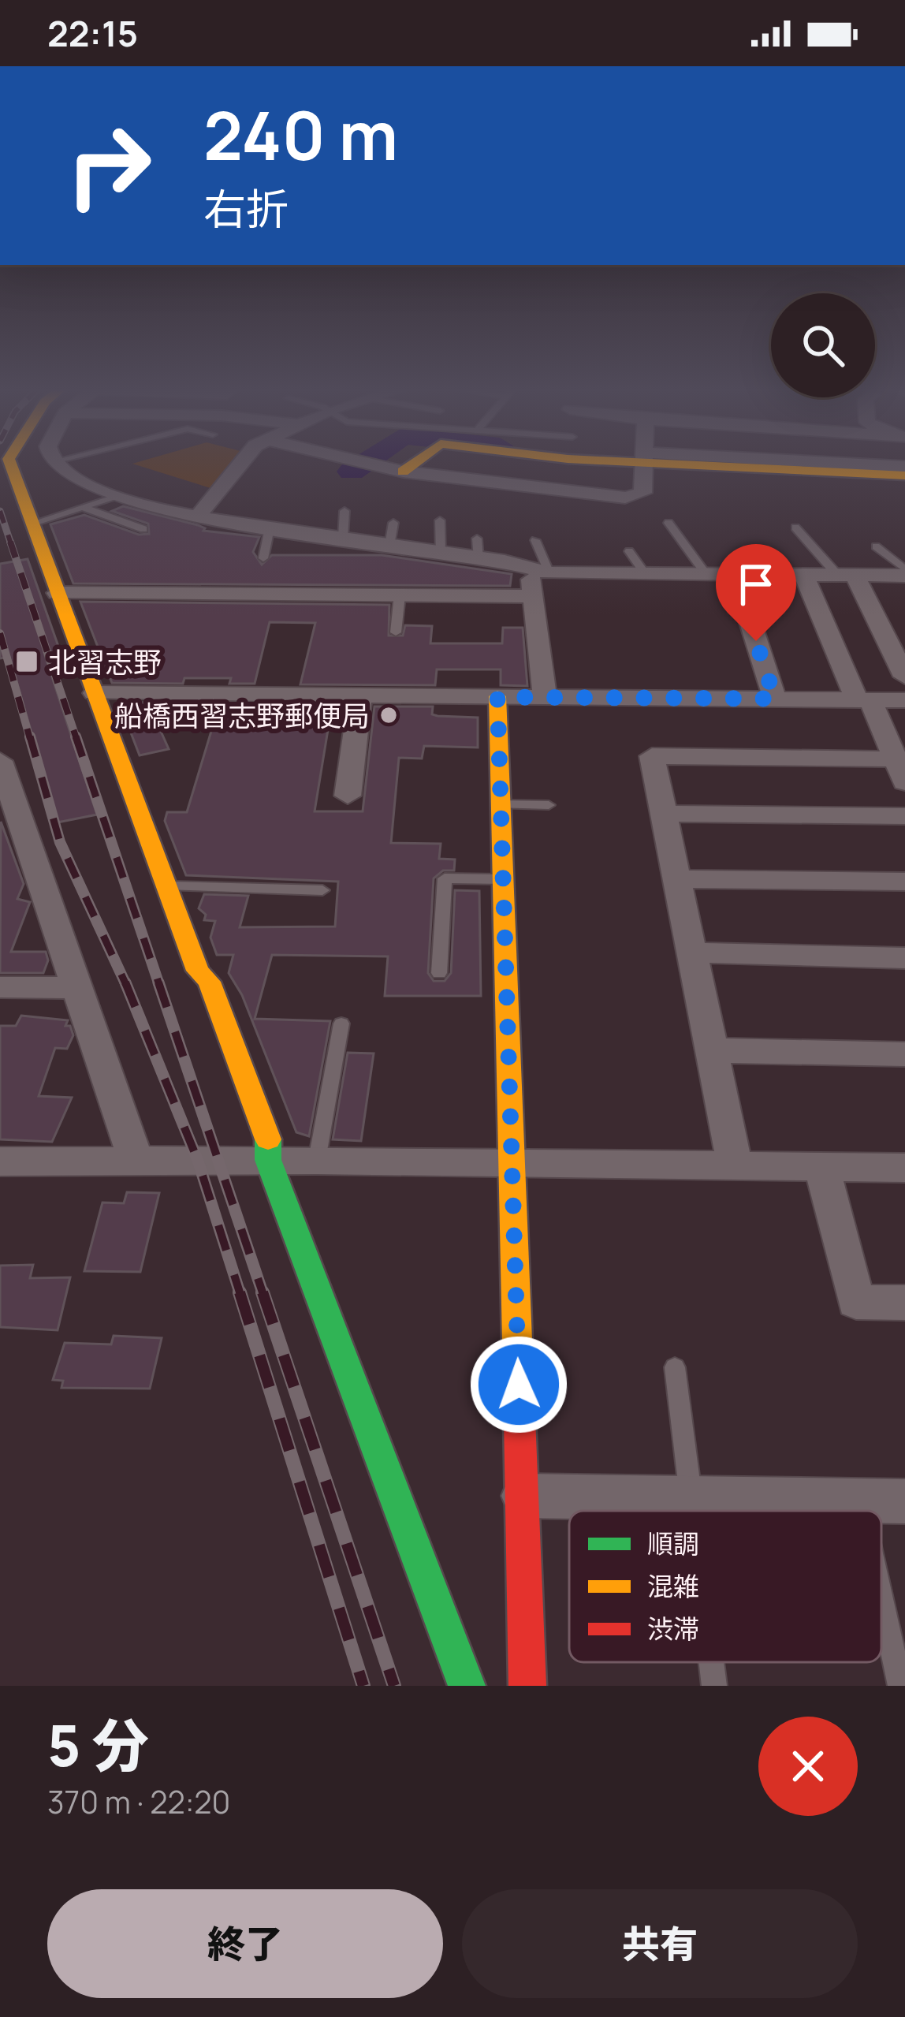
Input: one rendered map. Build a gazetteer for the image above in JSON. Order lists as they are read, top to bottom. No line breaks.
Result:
{"places":{"transit":["北習志野"],"other":["船橋西習志野郵便局"]},"legend":["順調","混雑","渋滞"],"page":{"status":"22:15","turn":["240 m","右折"],"heading":["5 分","370 m · 22:20"],"buttons":["終了","共有"]}}
